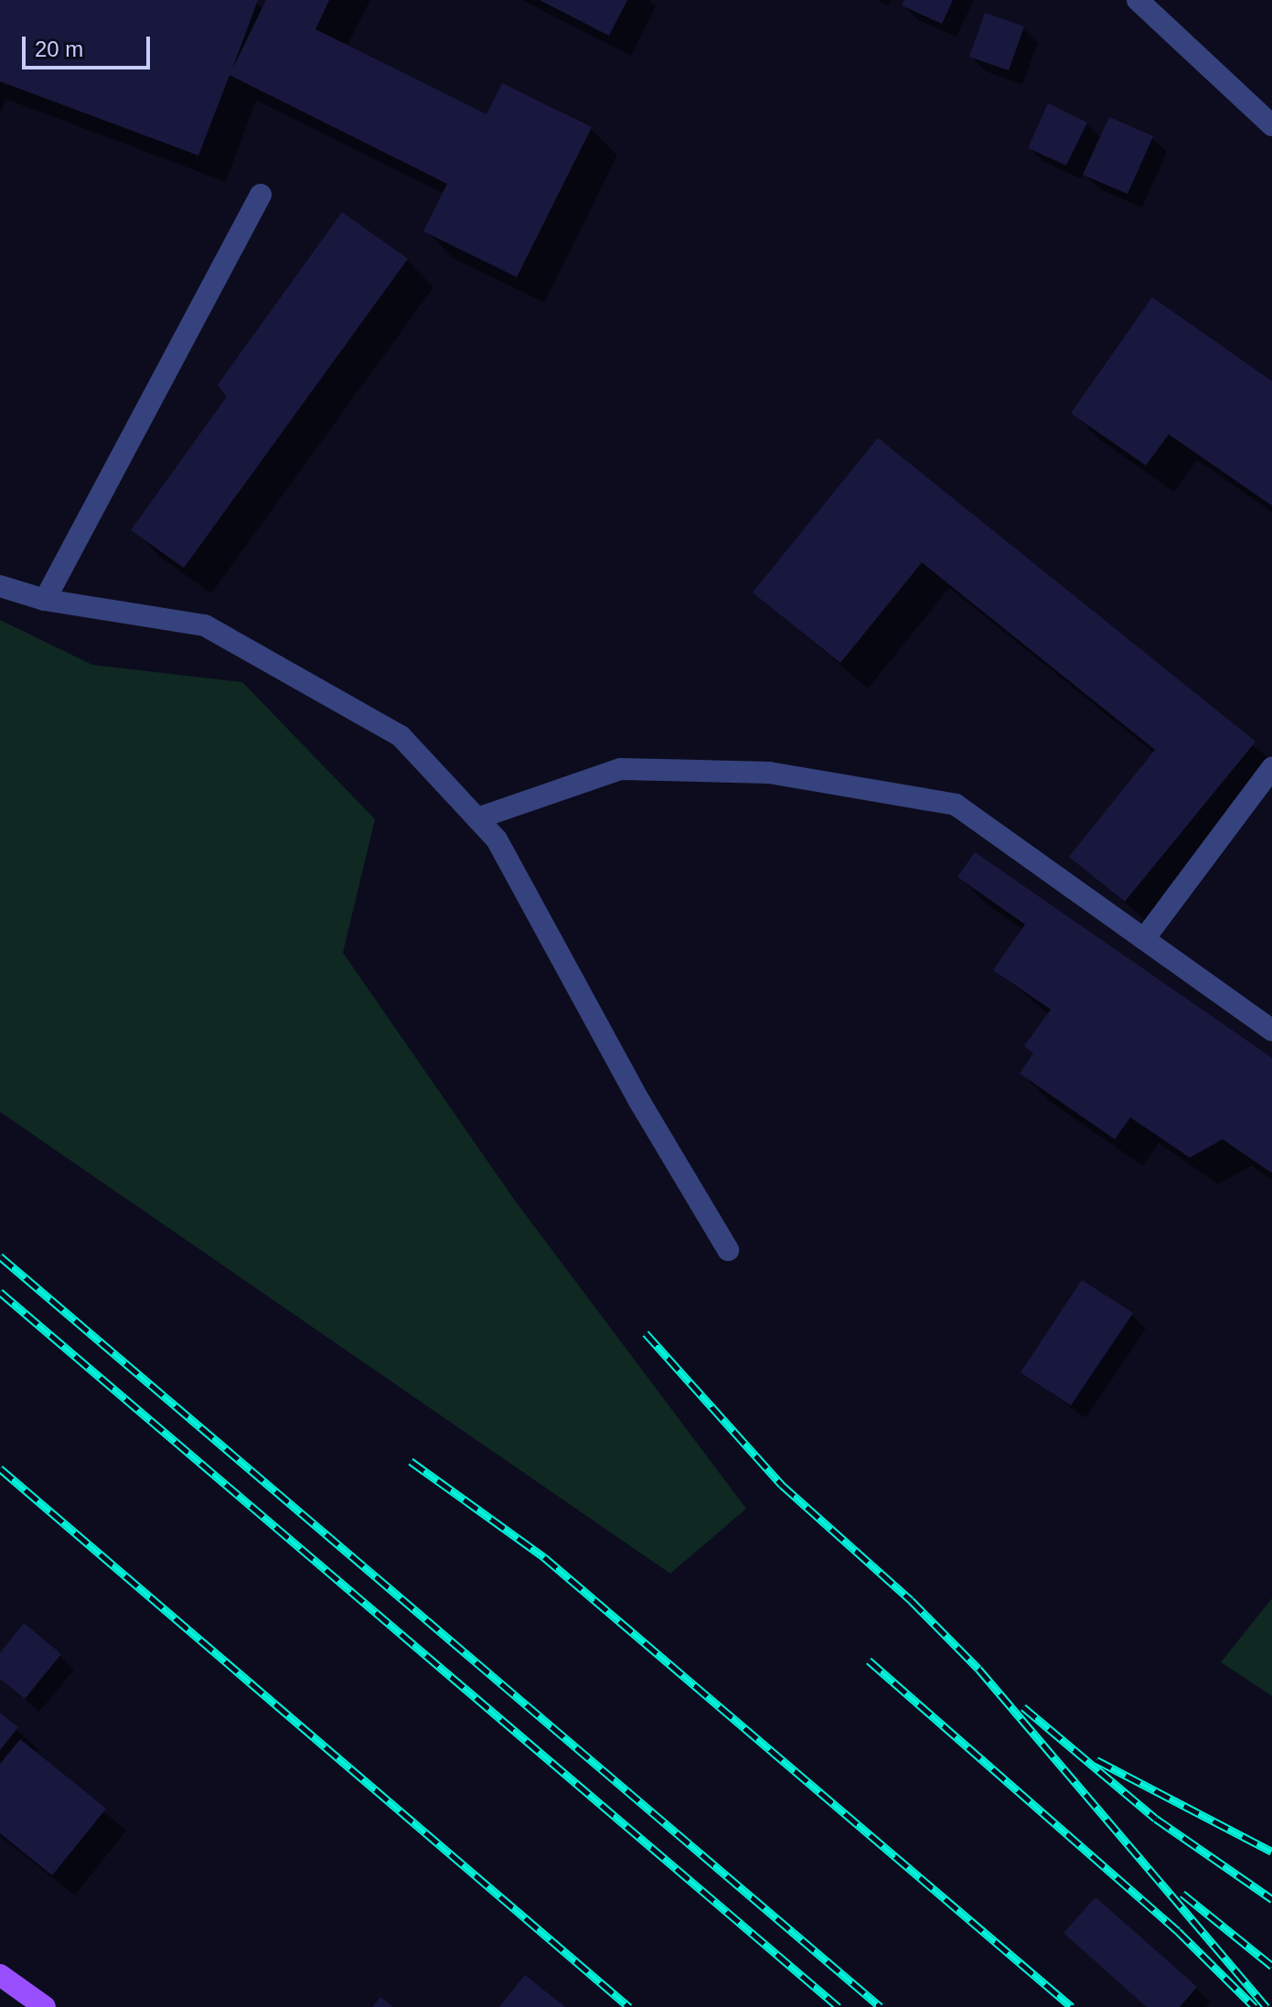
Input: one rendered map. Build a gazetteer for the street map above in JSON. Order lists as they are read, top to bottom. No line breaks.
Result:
{"scale_bar":"20 m"}
